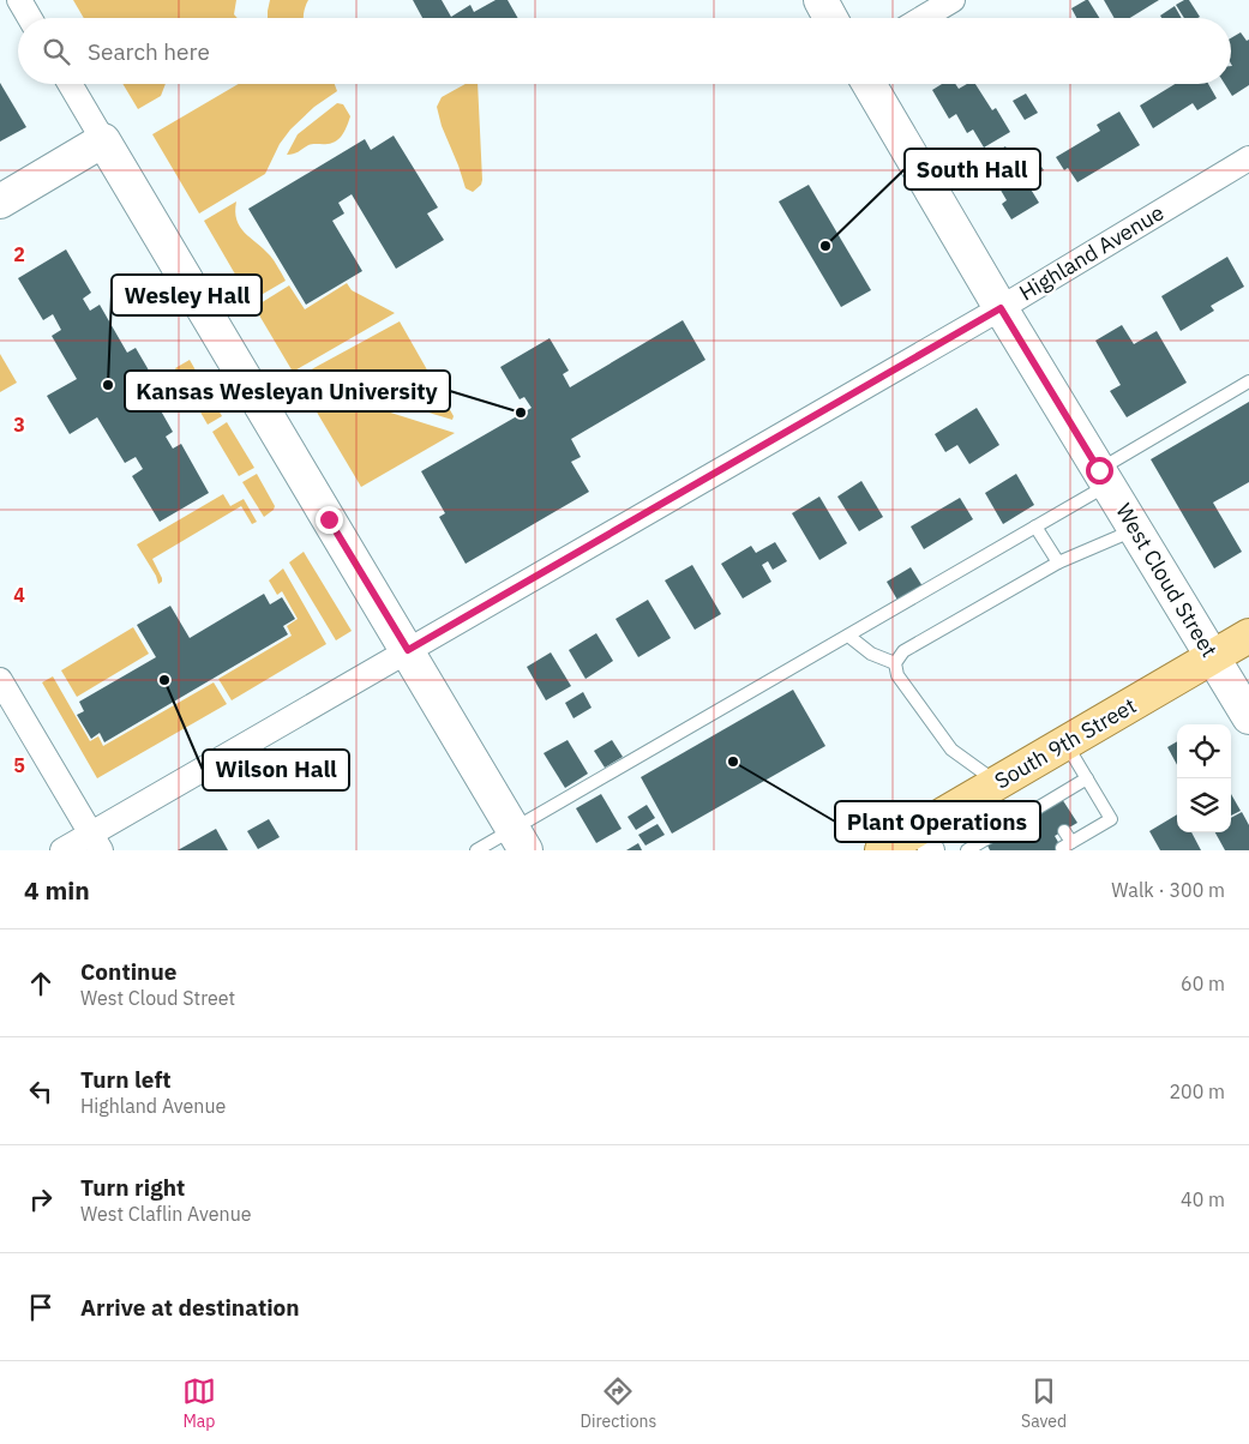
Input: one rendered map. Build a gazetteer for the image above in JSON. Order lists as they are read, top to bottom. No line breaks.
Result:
{"streets":{"main road":["West Cloud Street","South 9th Street"],"street":["Highland Avenue"]},"crossings":[["Highland Avenue","West Cloud Street"],["West Cloud Street","South 9th Street"]],"places":["South Hall","Wesley Hall","Kansas Wesleyan University","Wilson Hall","Plant Operations"],"page":{"search":"Search here","heading":["4 min","Walk · 300 m"],"list":[["Continue","West Cloud Street","60 m"],["Turn left","Highland Avenue","200 m"],["Turn right","West Claflin Avenue","40 m"],"Arrive at destination"],"nav":["Map","Directions","Saved"]},"grid":{"rows":["2","3","4","5"]}}
